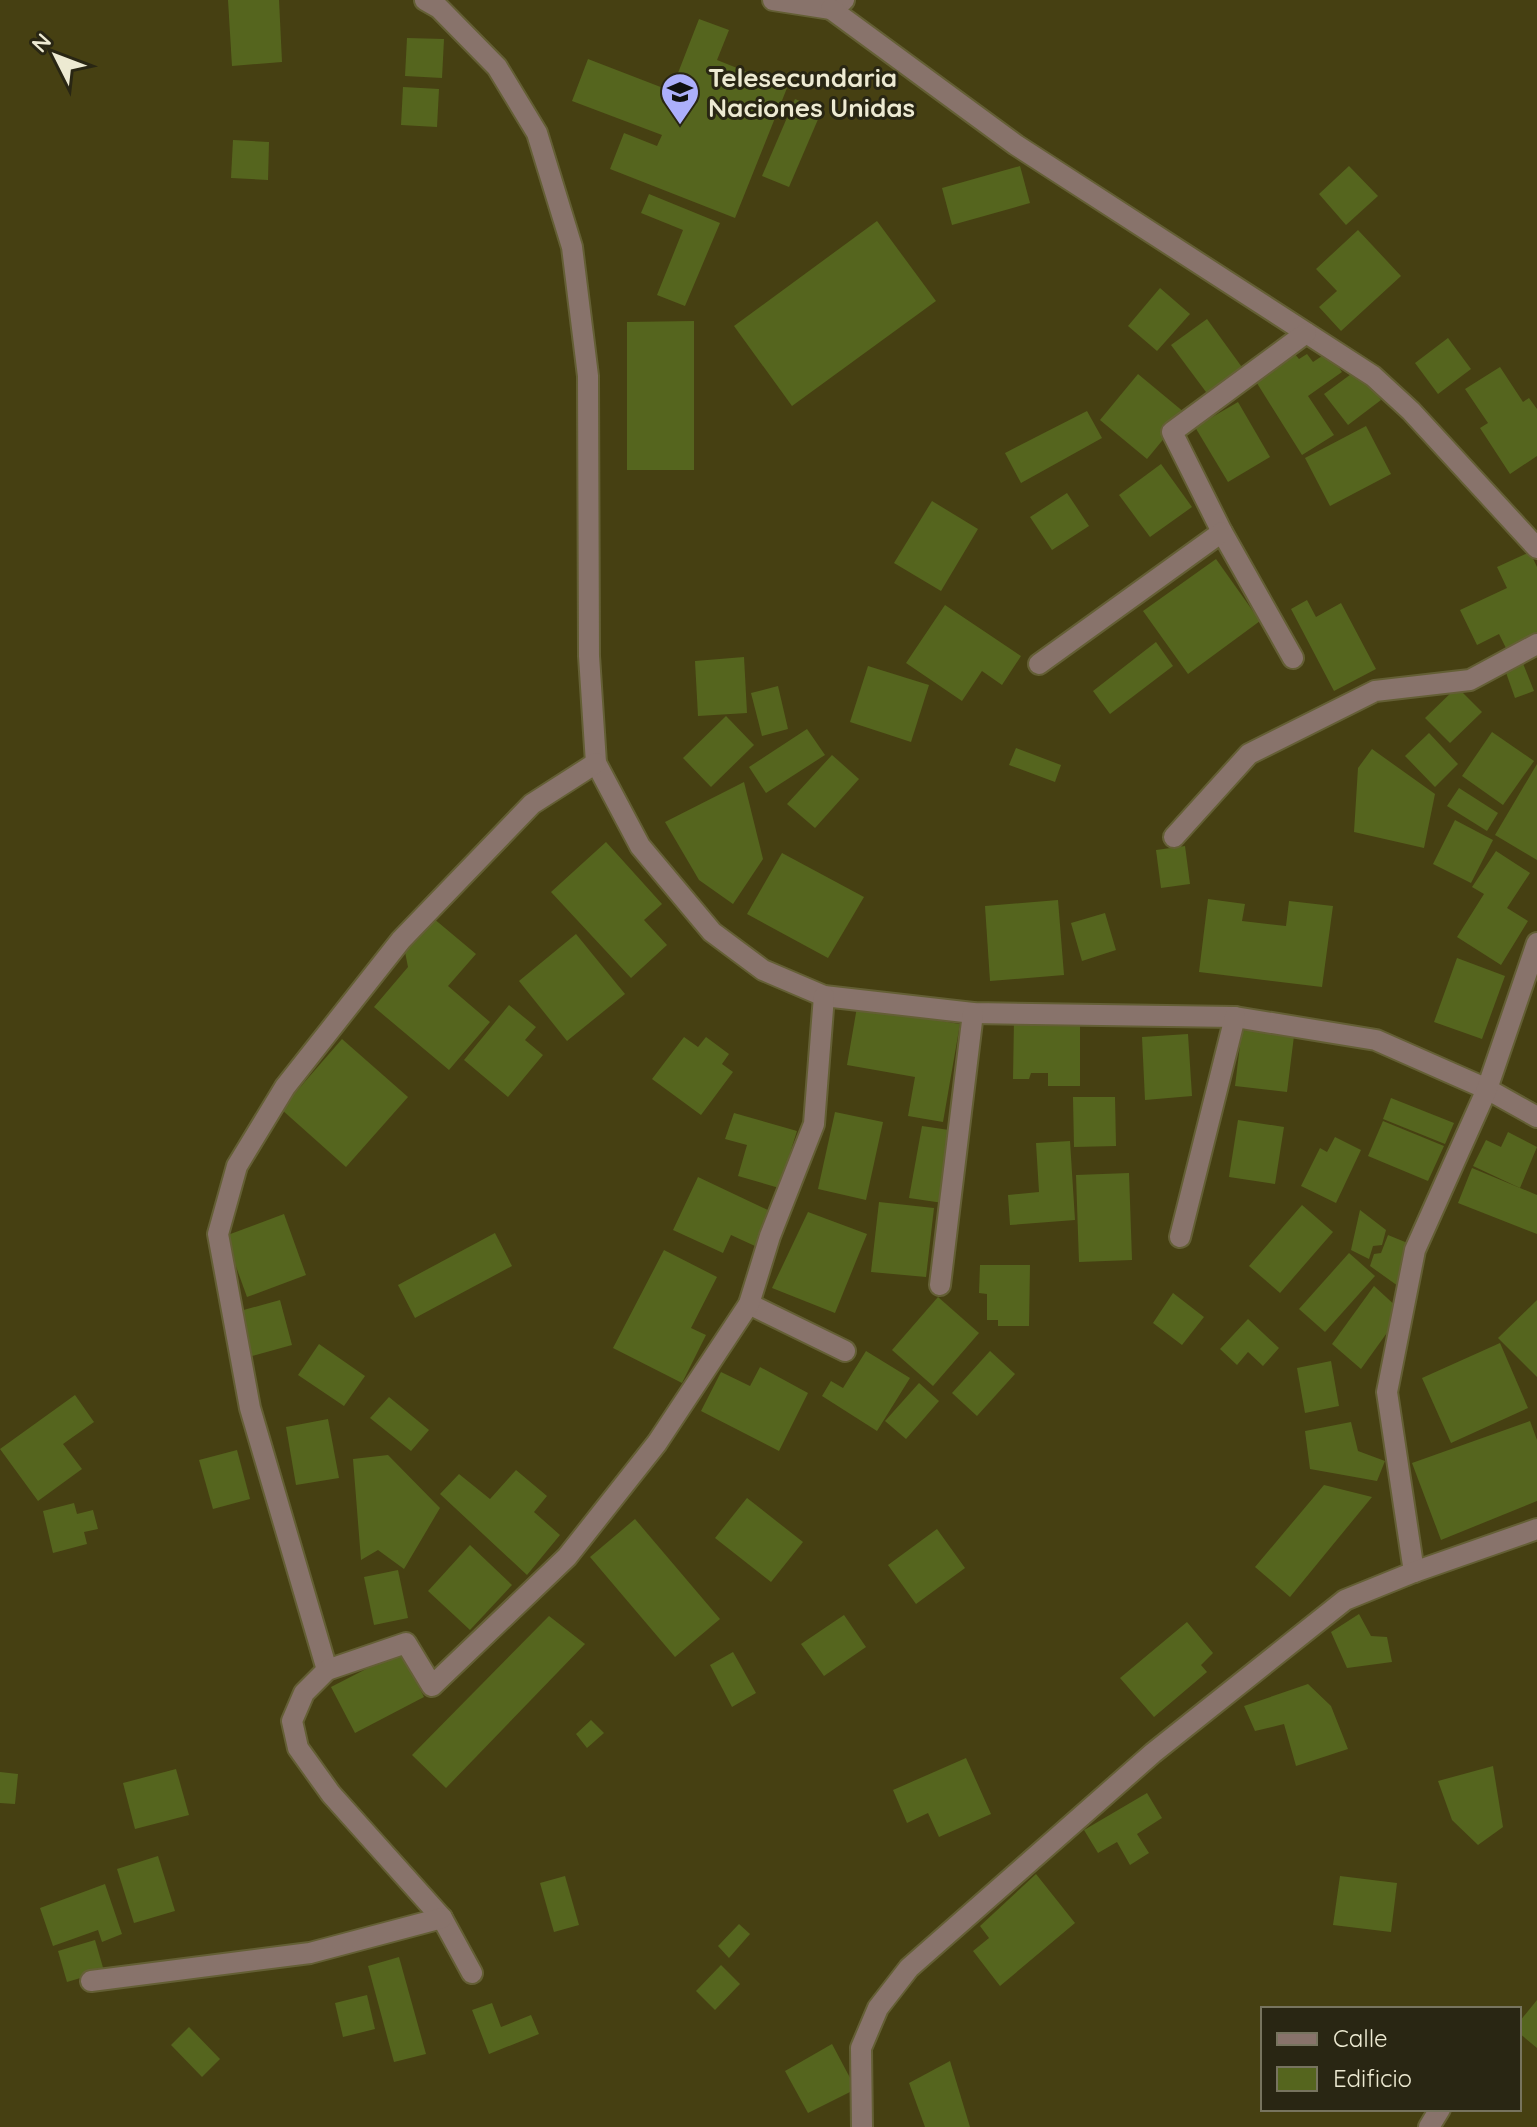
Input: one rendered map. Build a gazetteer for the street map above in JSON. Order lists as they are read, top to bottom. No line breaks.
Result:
{"places":{"school or university":["Telesecundaria Naciones Unidas"]},"legend":["Calle","Edificio"],"north":"top left"}
